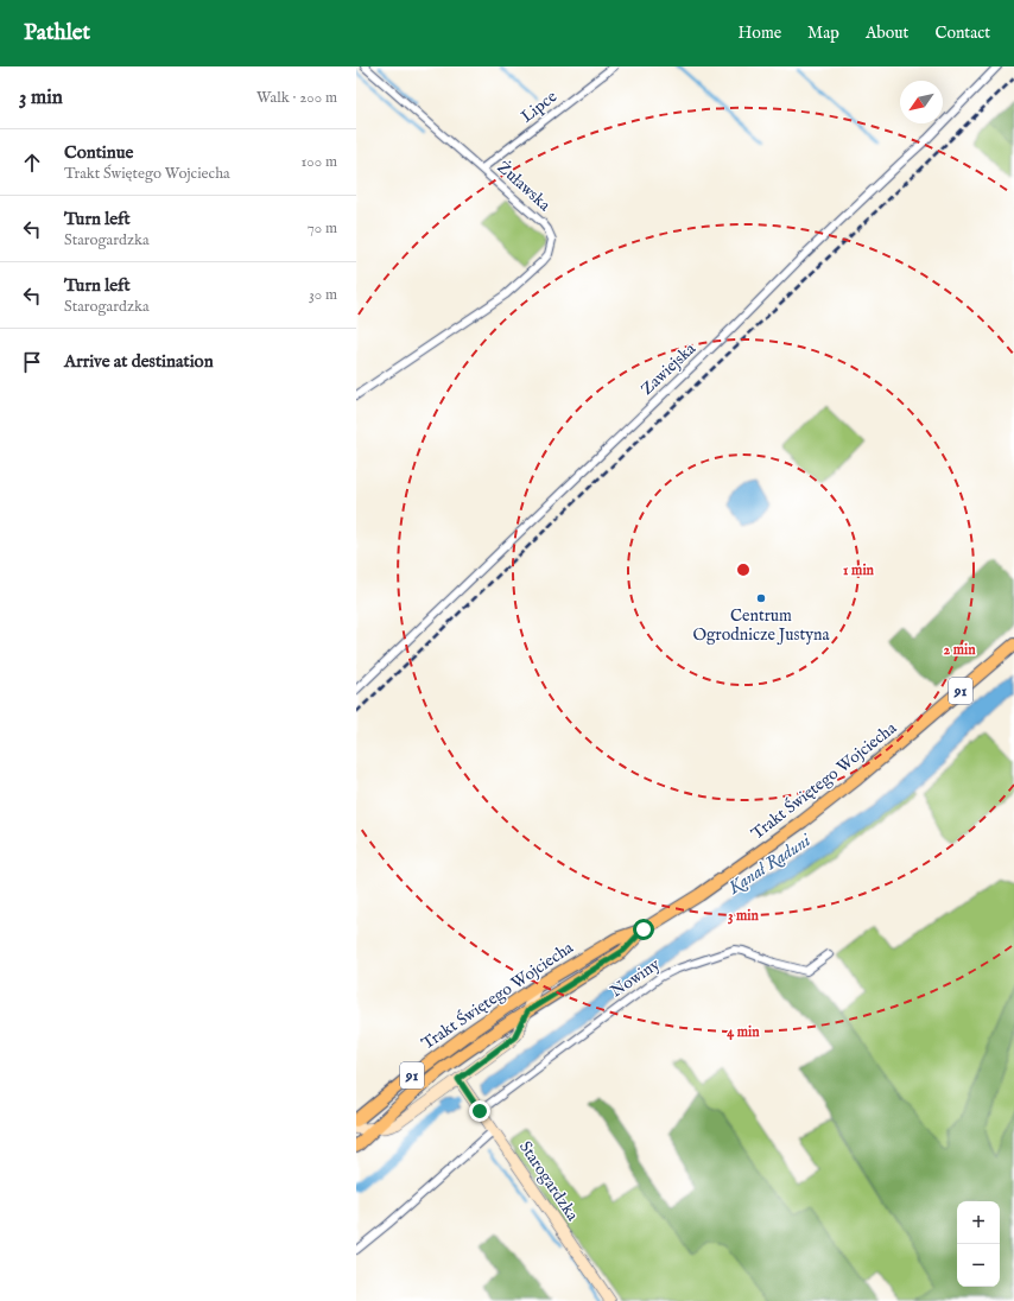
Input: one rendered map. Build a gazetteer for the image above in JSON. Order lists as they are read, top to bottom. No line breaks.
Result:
{"streets":{"main road":["91","Trakt Świętego Wojciecha","Starogardzka"],"street":["Lipce","Żuławska","Zawiejska","Nowiny"]},"crossings":[["Lipce","Żuławska"],["Nowiny","Starogardzka"]],"water":["Kanał Raduni"],"places":["Centrum Ogrodnicze Justyna"],"north":"bottom left","page":{"header":"Pathlet","nav":["Home","Map","About","Contact"],"heading":["3 min","Walk · 200 m"],"list":[["Continue","Trakt Świętego Wojciecha","100 m"],["Turn left","Starogardzka","70 m"],["Turn left","Starogardzka","30 m"],"Arrive at destination"],"map_buttons":["+","−"]},"rings":["1 min","2 min","3 min","4 min"]}
